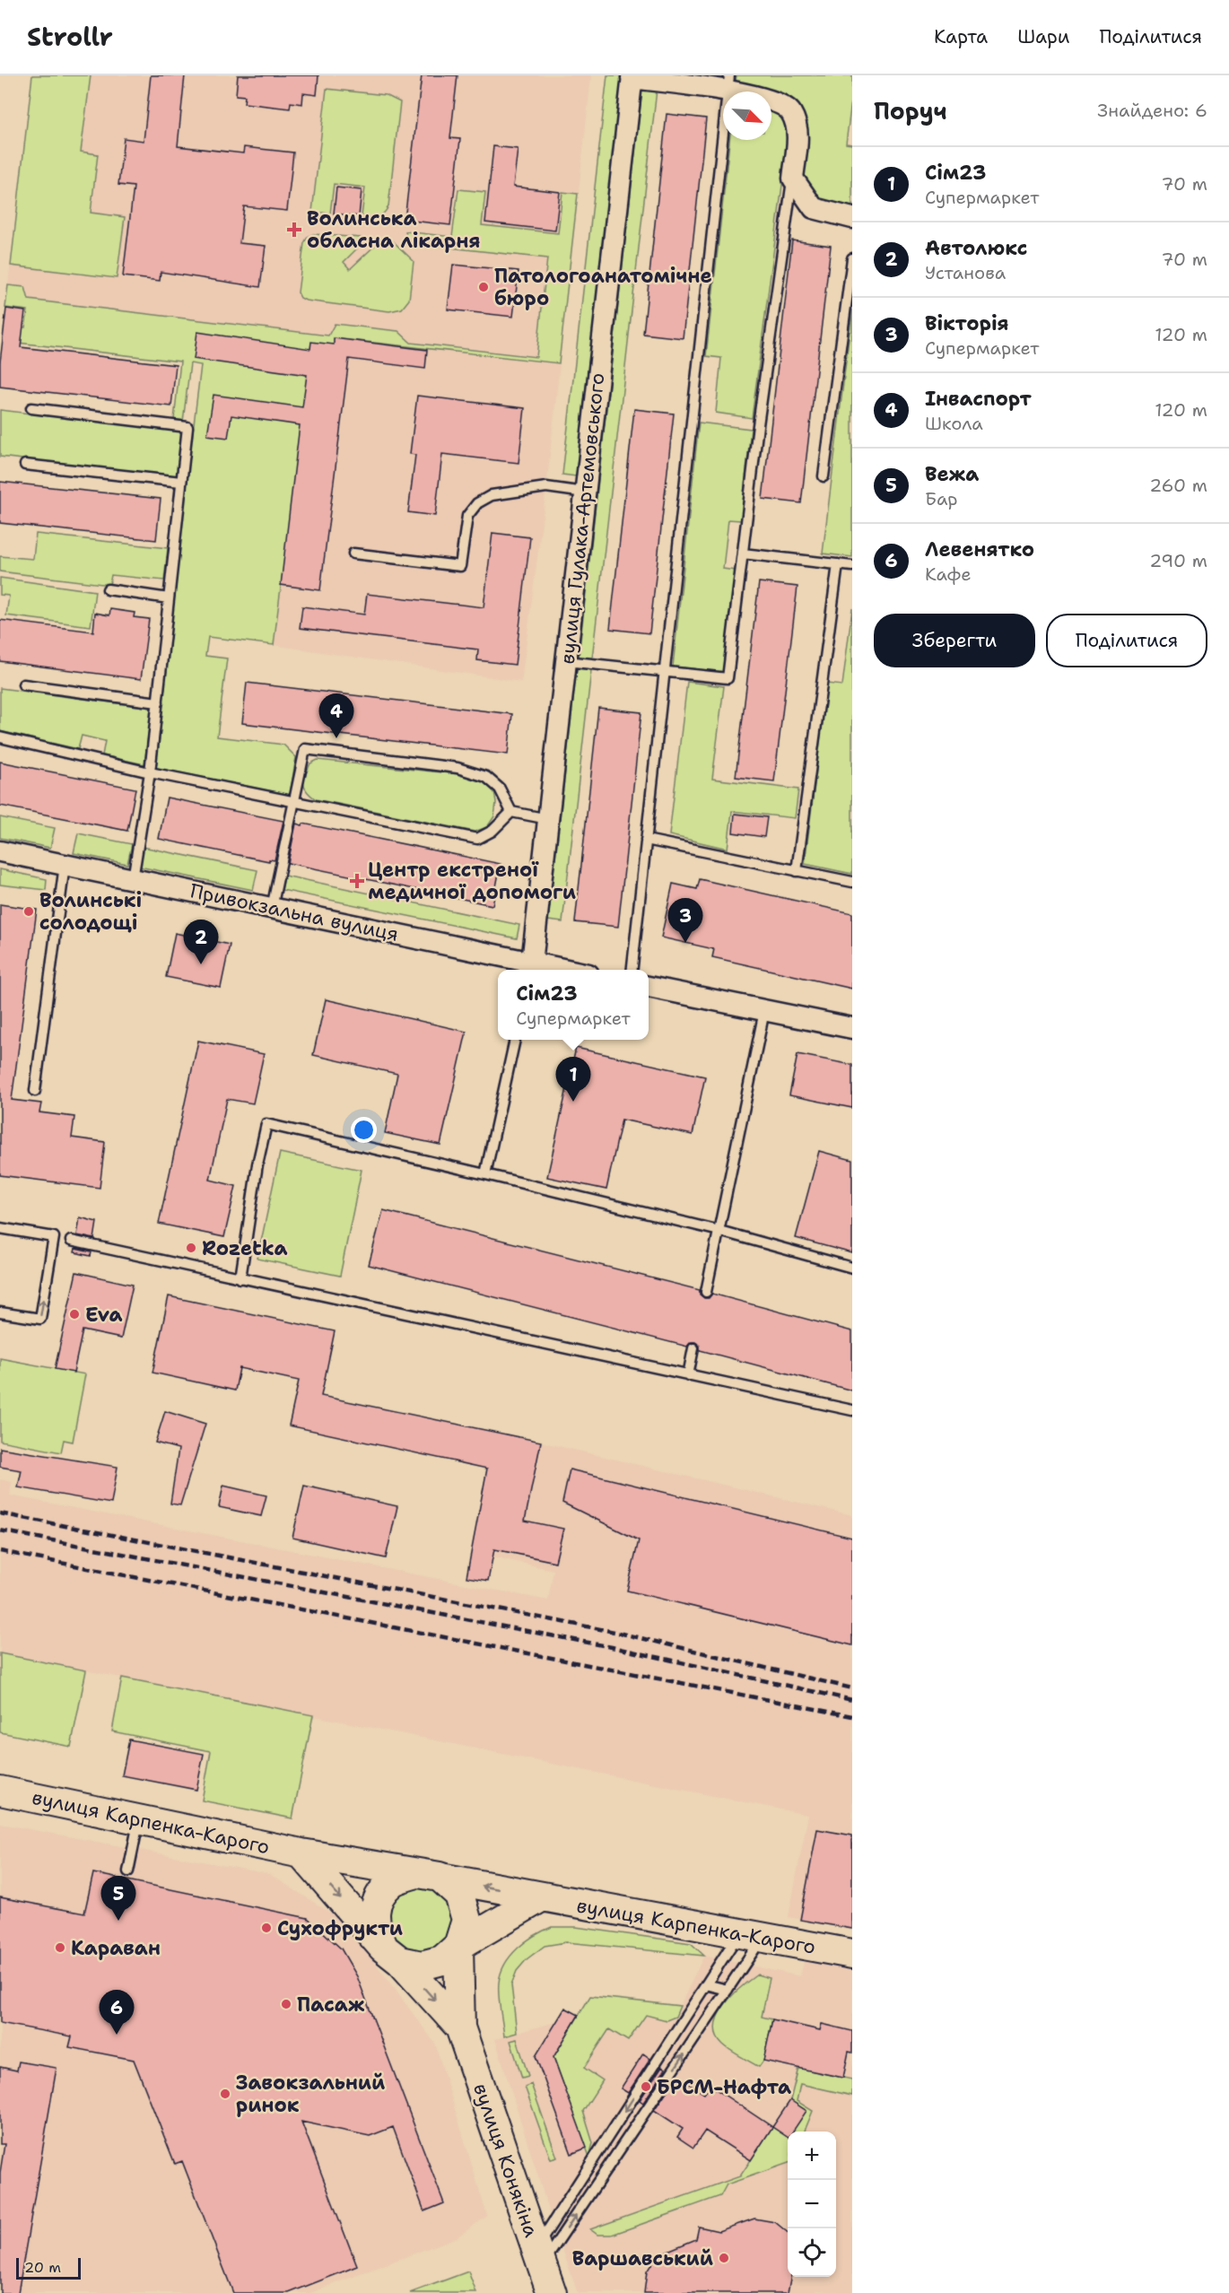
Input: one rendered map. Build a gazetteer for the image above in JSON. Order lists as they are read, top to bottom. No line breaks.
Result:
{"streets":{"main road":["вулиця Карпенка-Карого","вулиця Конякіна"],"street":["вулиця Гулака-Артемовського","Привокзальна вулиця"]},"crossings":[["вулиця Гулака-Артемовського","Привокзальна вулиця"]],"places":{"health":["Волинська обласна лікарня","Центр екстреної медичної допомоги"],"other":["Патологоанатомічне бюро","Волинські солодощі","Rozetka","Eva","Сухофрукти","Караван","Пасаж","БРСМ-Нафта","Завокзальний ринок","Варшавський"]},"scale_bar":"20 m","north":"bottom right","page":{"header":"Strollr","nav":["Карта","Шари","Поділитися"],"heading":["Поруч","Знайдено: 6"],"list":[{"mark":"1","name":"Сім23","note":"Супермаркет","value":"70 m"},{"mark":"2","name":"Автолюкс","note":"Установа","value":"70 m"},{"mark":"3","name":"Вікторія","note":"Супермаркет","value":"120 m"},{"mark":"4","name":"Інваспорт","note":"Школа","value":"120 m"},{"mark":"5","name":"Вежа","note":"Бар","value":"260 m"},{"mark":"6","name":"Левенятко","note":"Кафе","value":"290 m"}],"buttons":["Зберегти","Поділитися"],"pins":["4","3","2","1","5","6"],"popup":["Сім23","Супермаркет"],"map_buttons":["+","−"],"scale":"20 m"}}
